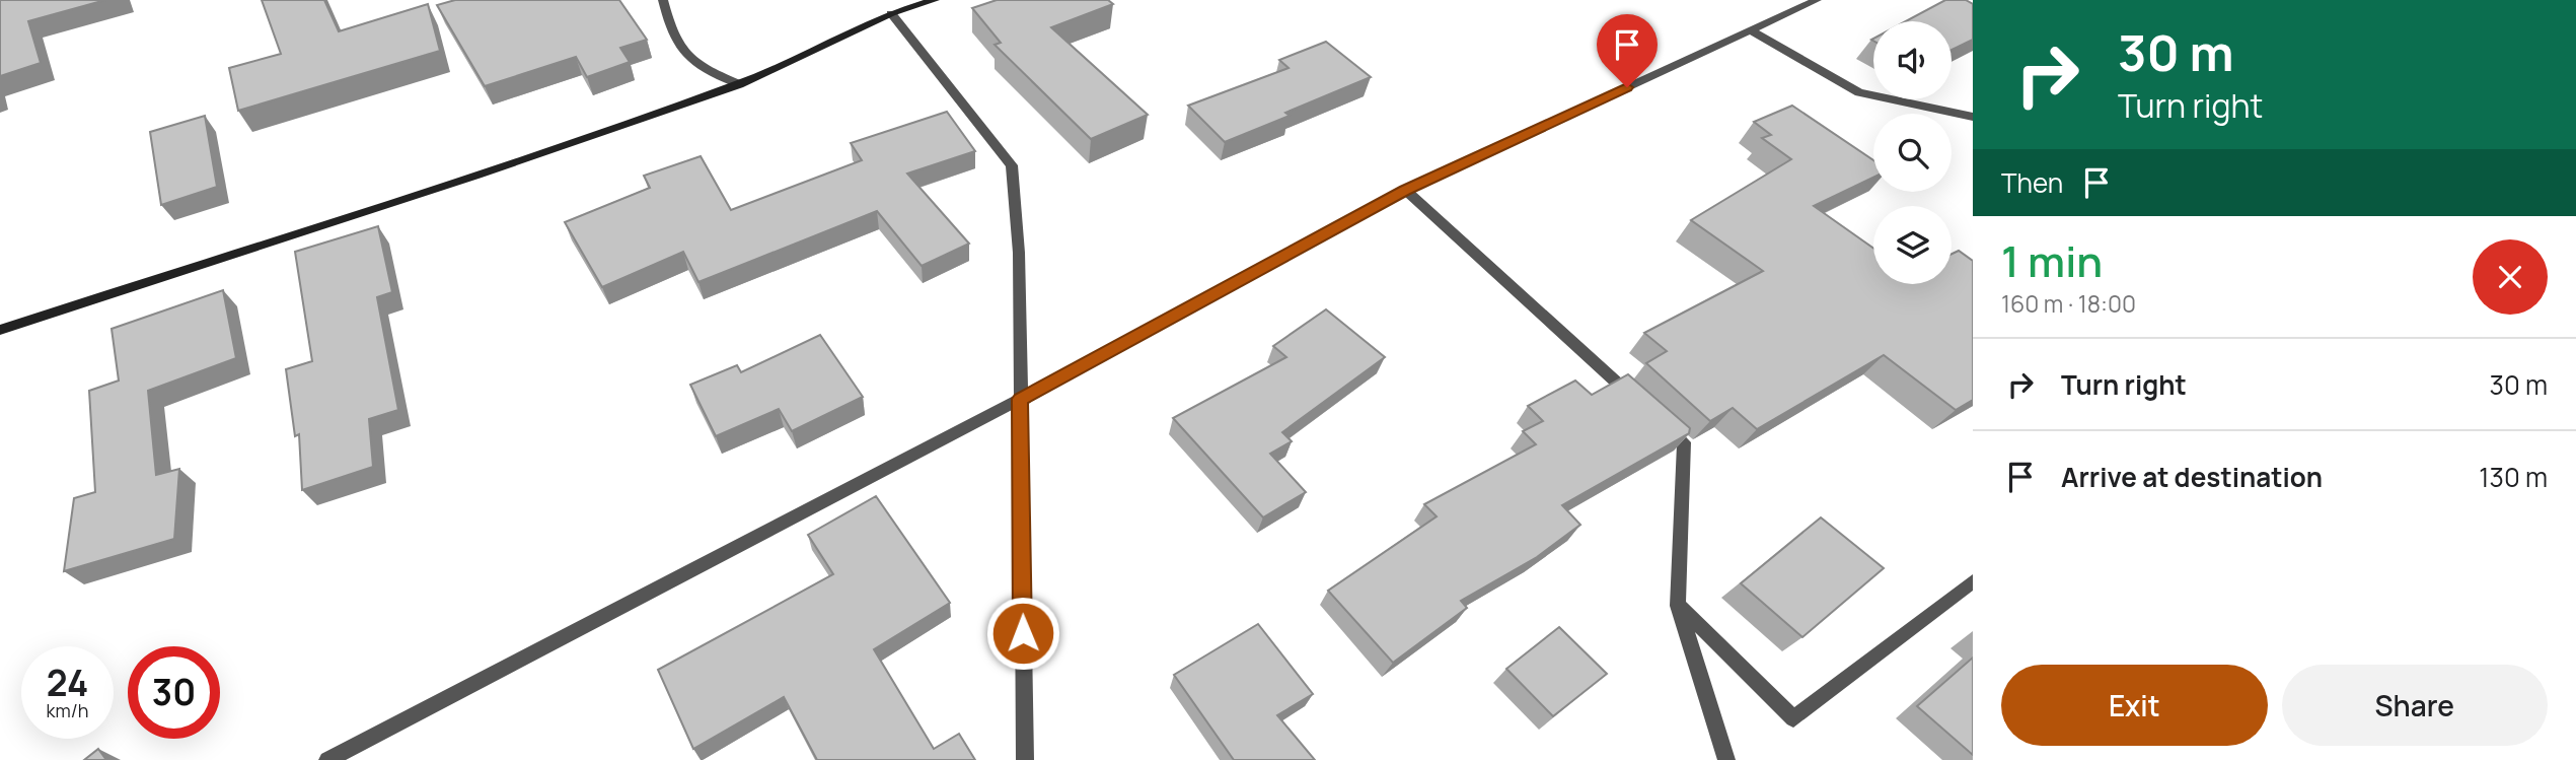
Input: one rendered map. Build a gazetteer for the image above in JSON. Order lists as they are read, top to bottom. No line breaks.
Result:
{"page":{"turn":["30 m","Turn right"],"then":"Then","heading":["1 min","160 m · 18:00"],"list":[{"name":"Turn right","value":"30 m"},{"name":"Arrive at destination","value":"130 m"}],"speed":"24 km/h","limit":"30","buttons":["Exit","Share"]}}
